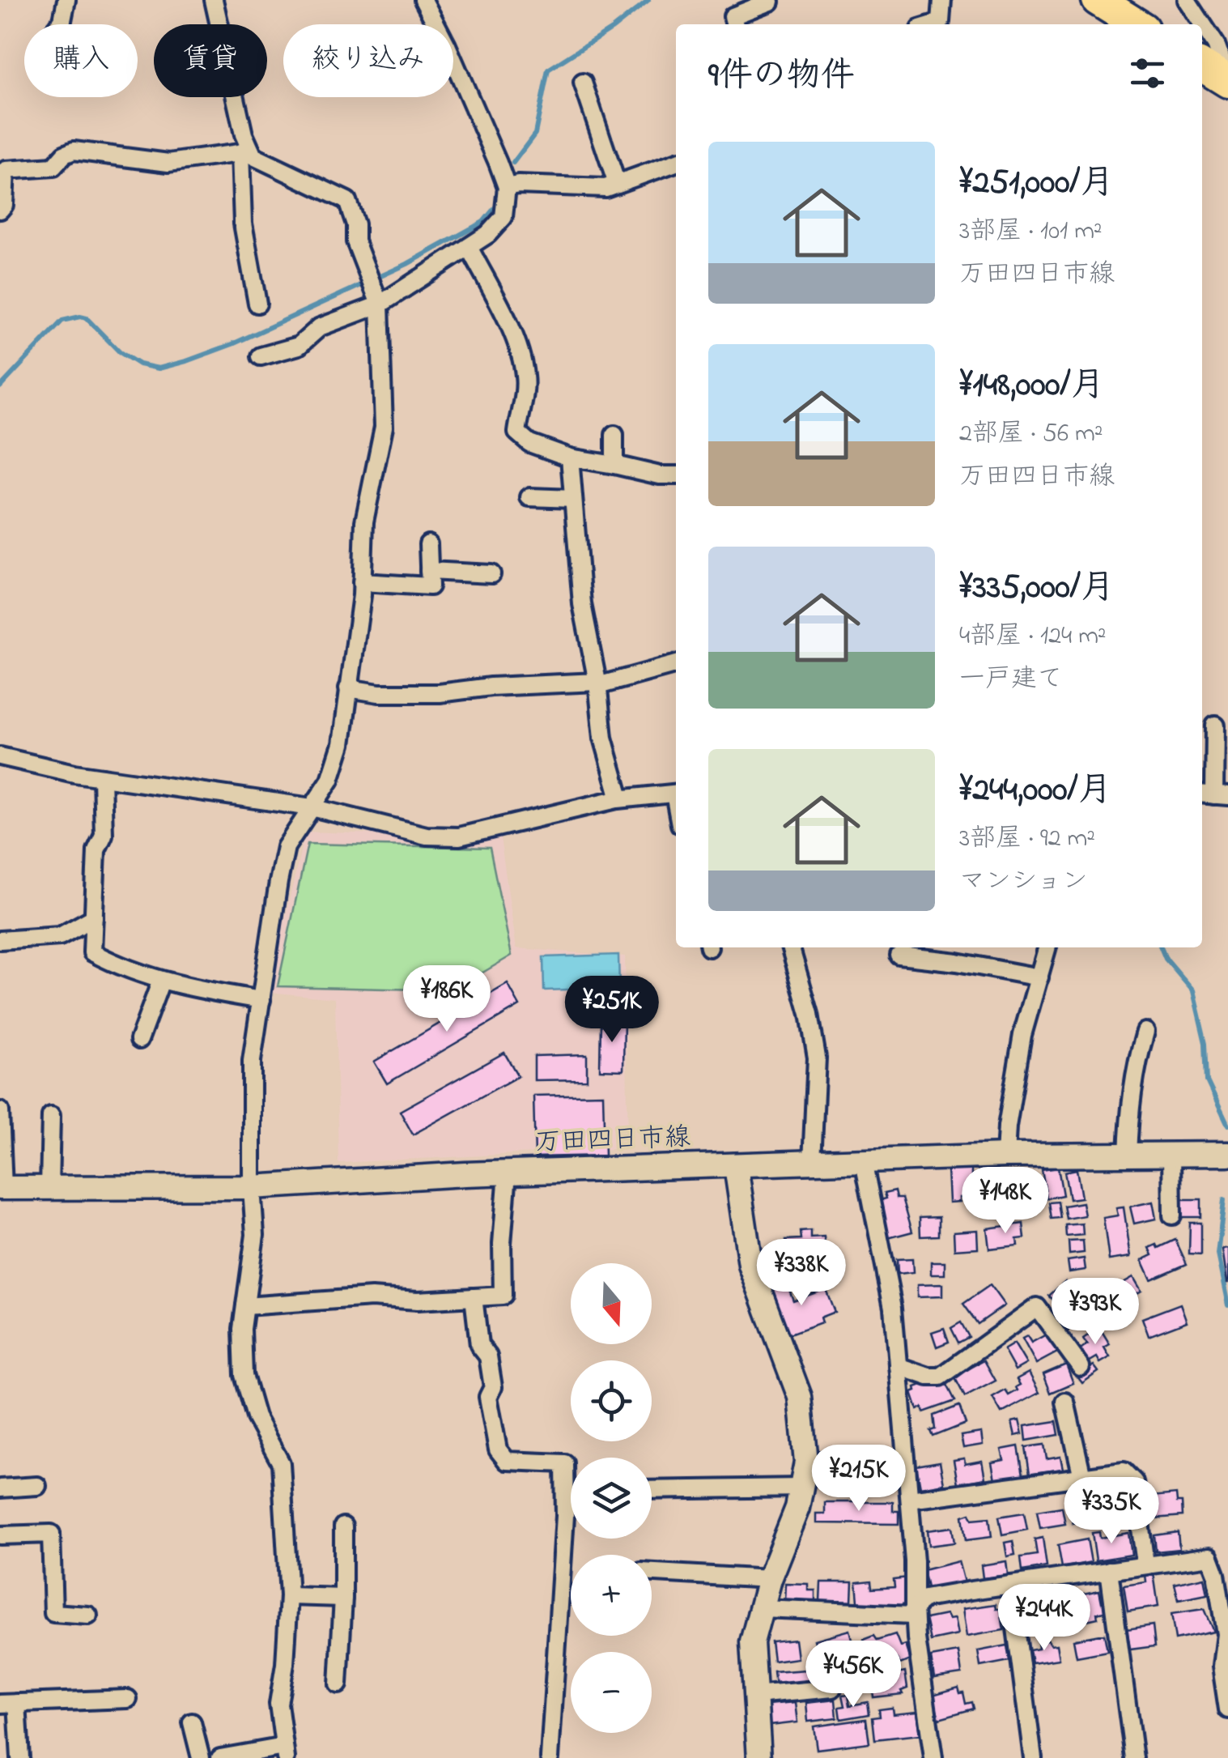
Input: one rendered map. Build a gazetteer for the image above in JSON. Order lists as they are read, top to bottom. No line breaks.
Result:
{"streets":{"main road":["万田四日市線"]},"north":"bottom","page":{"chip":["購入","賃貸","絞り込み"],"heading":"9件の物件","list":[{"name":"¥251,000/月","note":"3部屋 · 101 m² · 万田四日市線"},{"name":"¥148,000/月","note":"2部屋 · 56 m² · 万田四日市線"},{"name":"¥335,000/月","note":"4部屋 · 124 m² · 一戸建て"},{"name":"¥244,000/月","note":"3部屋 · 92 m² · マンション"}],"price":["¥186K","¥251K","¥148K","¥338K","¥393K","¥215K","¥335K","¥244K","¥456K"],"map_buttons":["+","−"]}}
